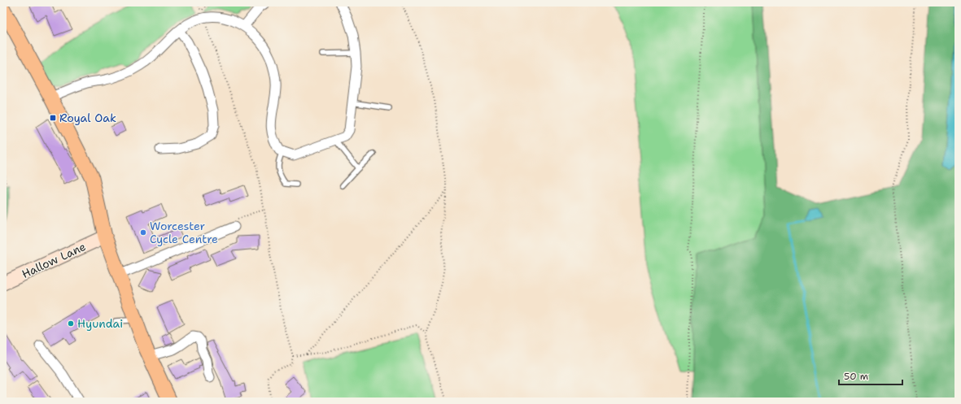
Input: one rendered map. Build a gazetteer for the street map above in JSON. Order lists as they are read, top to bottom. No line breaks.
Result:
{"streets":{"street":["Hallow Lane"]},"places":{"transit":["Royal Oak"],"other":["Worcester Cycle Centre","Hyundai"]},"scale_bar":"50 m"}
